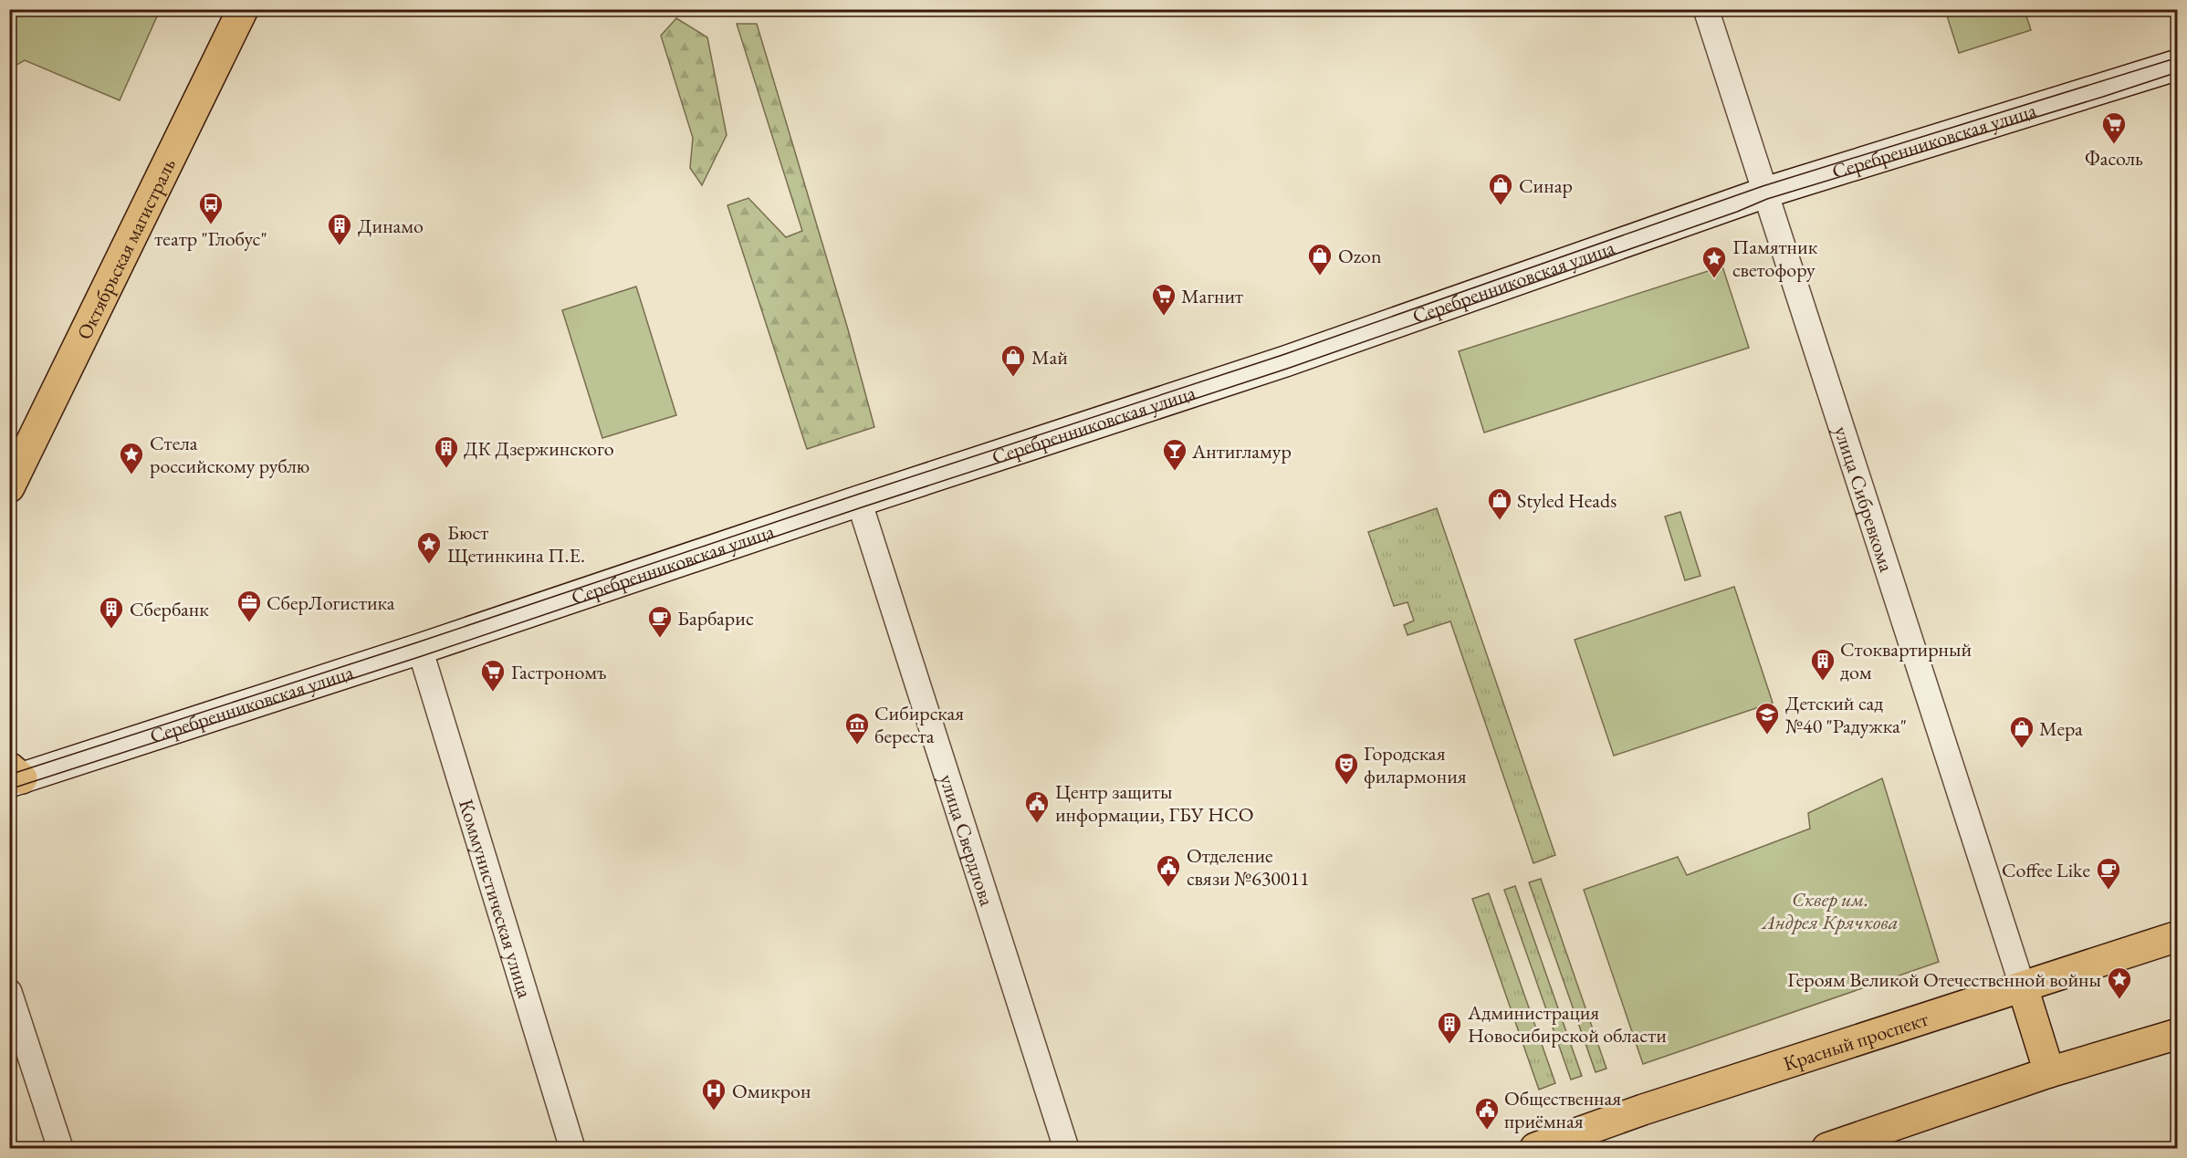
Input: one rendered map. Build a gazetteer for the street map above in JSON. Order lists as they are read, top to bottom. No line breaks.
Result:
{"streets":{"main road":["Октябрьская магистраль","Красный проспект"],"street":["Серебренниковская улица","улица Сибревкома","улица Свердлова","Коммунистическая улица"]},"crossings":[["Серебренниковская улица","улица Сибревкома"],["Серебренниковская улица","улица Свердлова"],["Серебренниковская улица","Коммунистическая улица"],["улица Сибревкома","Красный проспект"]],"parks":["Сквер им. Андрея Крячкова"],"places":{"supermarket":["Фасоль","Магнит","Гастрономъ"],"shop":["Синар","Ozon","Май","Styled Heads","Мера"],"bus stop":["театр \"Глобус\""],"building":["Динамо","ДК Дзержинского","Сбербанк","Стоквартирный дом","Администрация Новосибирской области"],"place":["Памятник светофору","Стела российскому рублю","Бюст Щетинкина П.Е.","Героям Великой Отечественной войны"],"bar":["Антигламур"],"office":["СберЛогистика"],"cafe":["Барбарис","Coffee Like"],"school or university":["Детский сад №40 \"Радужка\""],"museum":["Сибирская береста"],"theatre":["Городская филармония"],"public building":["Центр защиты информации, ГБУ НСО","Отделение связи №630011","Общественная приёмная"],"hospital":["Омикрон"]}}
